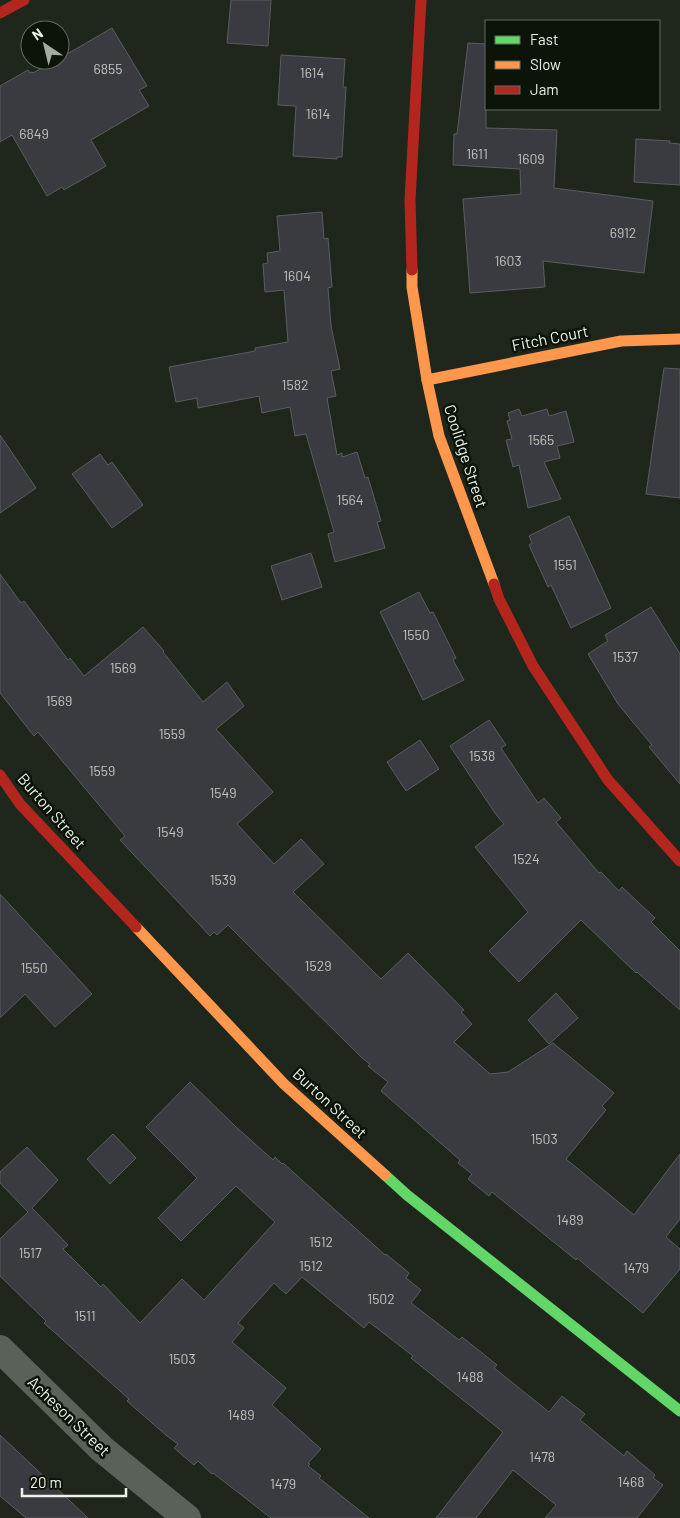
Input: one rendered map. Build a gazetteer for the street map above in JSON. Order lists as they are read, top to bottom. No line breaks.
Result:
{"streets":{"street":["Fitch Court","Coolidge Street","Burton Street","Acheson Street"]},"crossings":[["Fitch Court","Coolidge Street"]],"house_numbers":["6855","1614","1614","6849","1611","1609","6912","1603","1604","1582","1565","1564","1551","1550","1537","1569","1569","1559","1538","1559","1549","1549","1524","1539","1529","1550","1503","1489","1512","1517","1512","1479","1502","1511","1503","1488","1489","1478","1468","1479"],"legend":["Fast","Slow","Jam"],"scale_bar":"20 m","north":"top left"}
